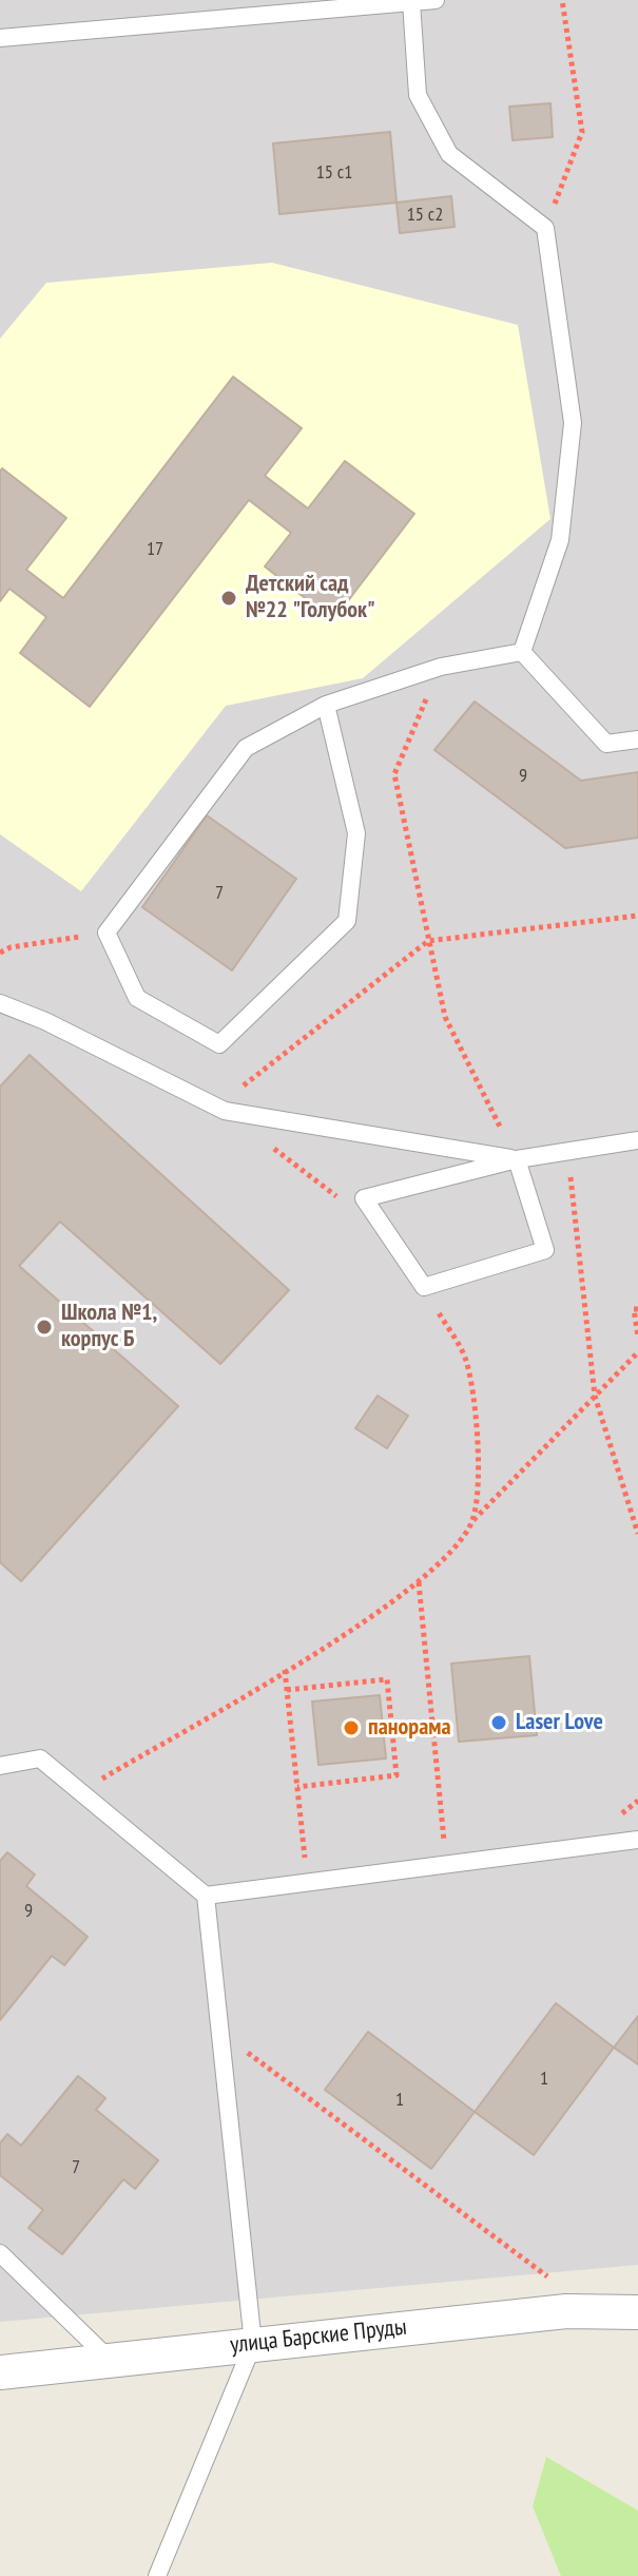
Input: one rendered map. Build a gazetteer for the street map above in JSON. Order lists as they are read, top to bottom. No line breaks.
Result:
{"streets":{"street":["улица Барские Пруды"]},"places":["Детский сад №22 \"Голубок\"","Школа №1, корпус Б","Laser Love","панорама"],"house_numbers":["15 с1","15 с2","17","9","7","9","1","1","7"]}
